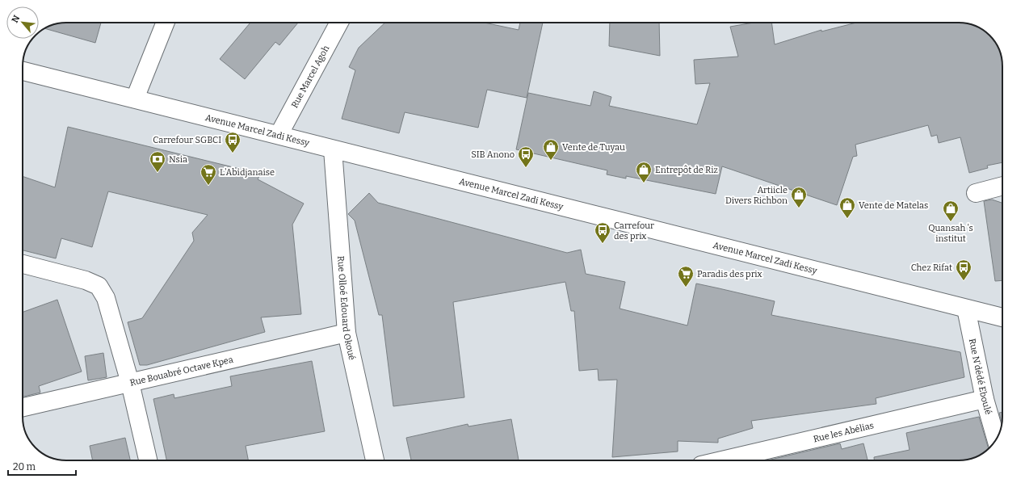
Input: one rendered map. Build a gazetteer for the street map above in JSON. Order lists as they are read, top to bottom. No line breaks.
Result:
{"streets":{"street":["Rue Marcel Agoh","Avenue Marcel Zadi Kessy","Rue Olloé Edouard Okoué","Rue Bouabré Octave Kpea","Rue N'dédé Eboulé","Rue les Abélias"]},"crossings":[["Rue Marcel Agoh","Avenue Marcel Zadi Kessy"],["Avenue Marcel Zadi Kessy","Rue Olloé Edouard Okoué"],["Avenue Marcel Zadi Kessy","Rue N'dédé Eboulé"],["Rue Olloé Edouard Okoué","Rue Bouabré Octave Kpea"],["Rue N'dédé Eboulé","Rue les Abélias"]],"places":{"bus stop":["Carrefour SGBCI","SIB Anono","Carrefour des prix","Chez Rifat"],"shop":["Vente de Tuyau","Entrepôt de Riz","Artiicle Divers Richbon","Vente de Matelas","Quansah 's institut"],"bank":["Nsia"],"supermarket":["L'Abidjanaise","Paradis des prix"]},"scale_bar":"20 m","north":"top left"}
